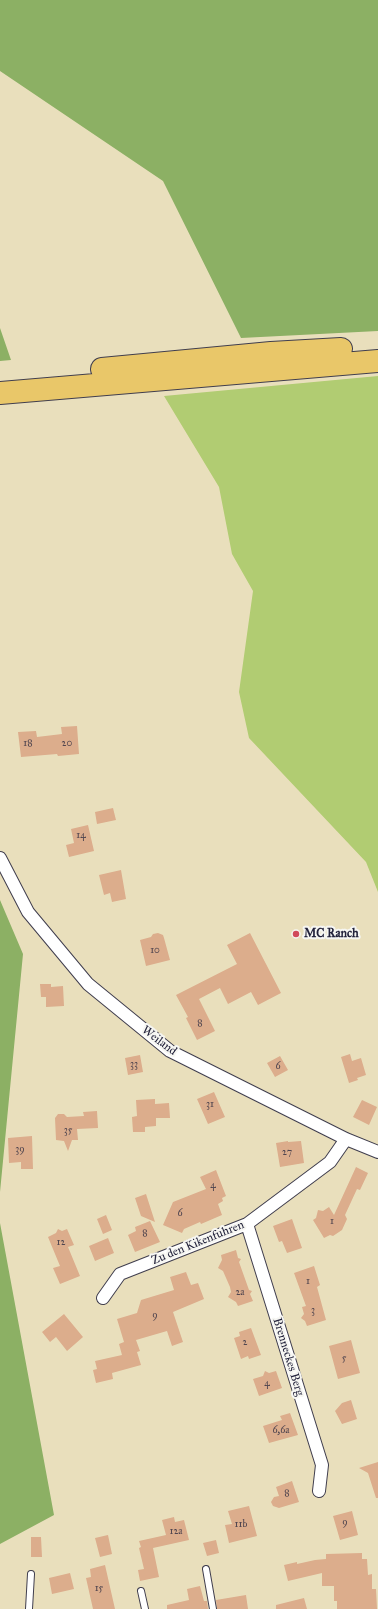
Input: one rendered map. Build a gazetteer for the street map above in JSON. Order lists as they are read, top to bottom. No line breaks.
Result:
{"streets":{"street":["Weiland","Zu den Kikenfuhren","Brenneckes Berg"]},"crossings":[["Weiland","Zu den Kikenfuhren"],["Zu den Kikenfuhren","Brenneckes Berg"]],"places":["MC Ranch"],"house_numbers":["18","20","14","10","8","33","6","31","35","39","27","4","6","1","8","12","1","2a","3","9","2","5","4","6,6a","8","9","11b","12a","15"]}
